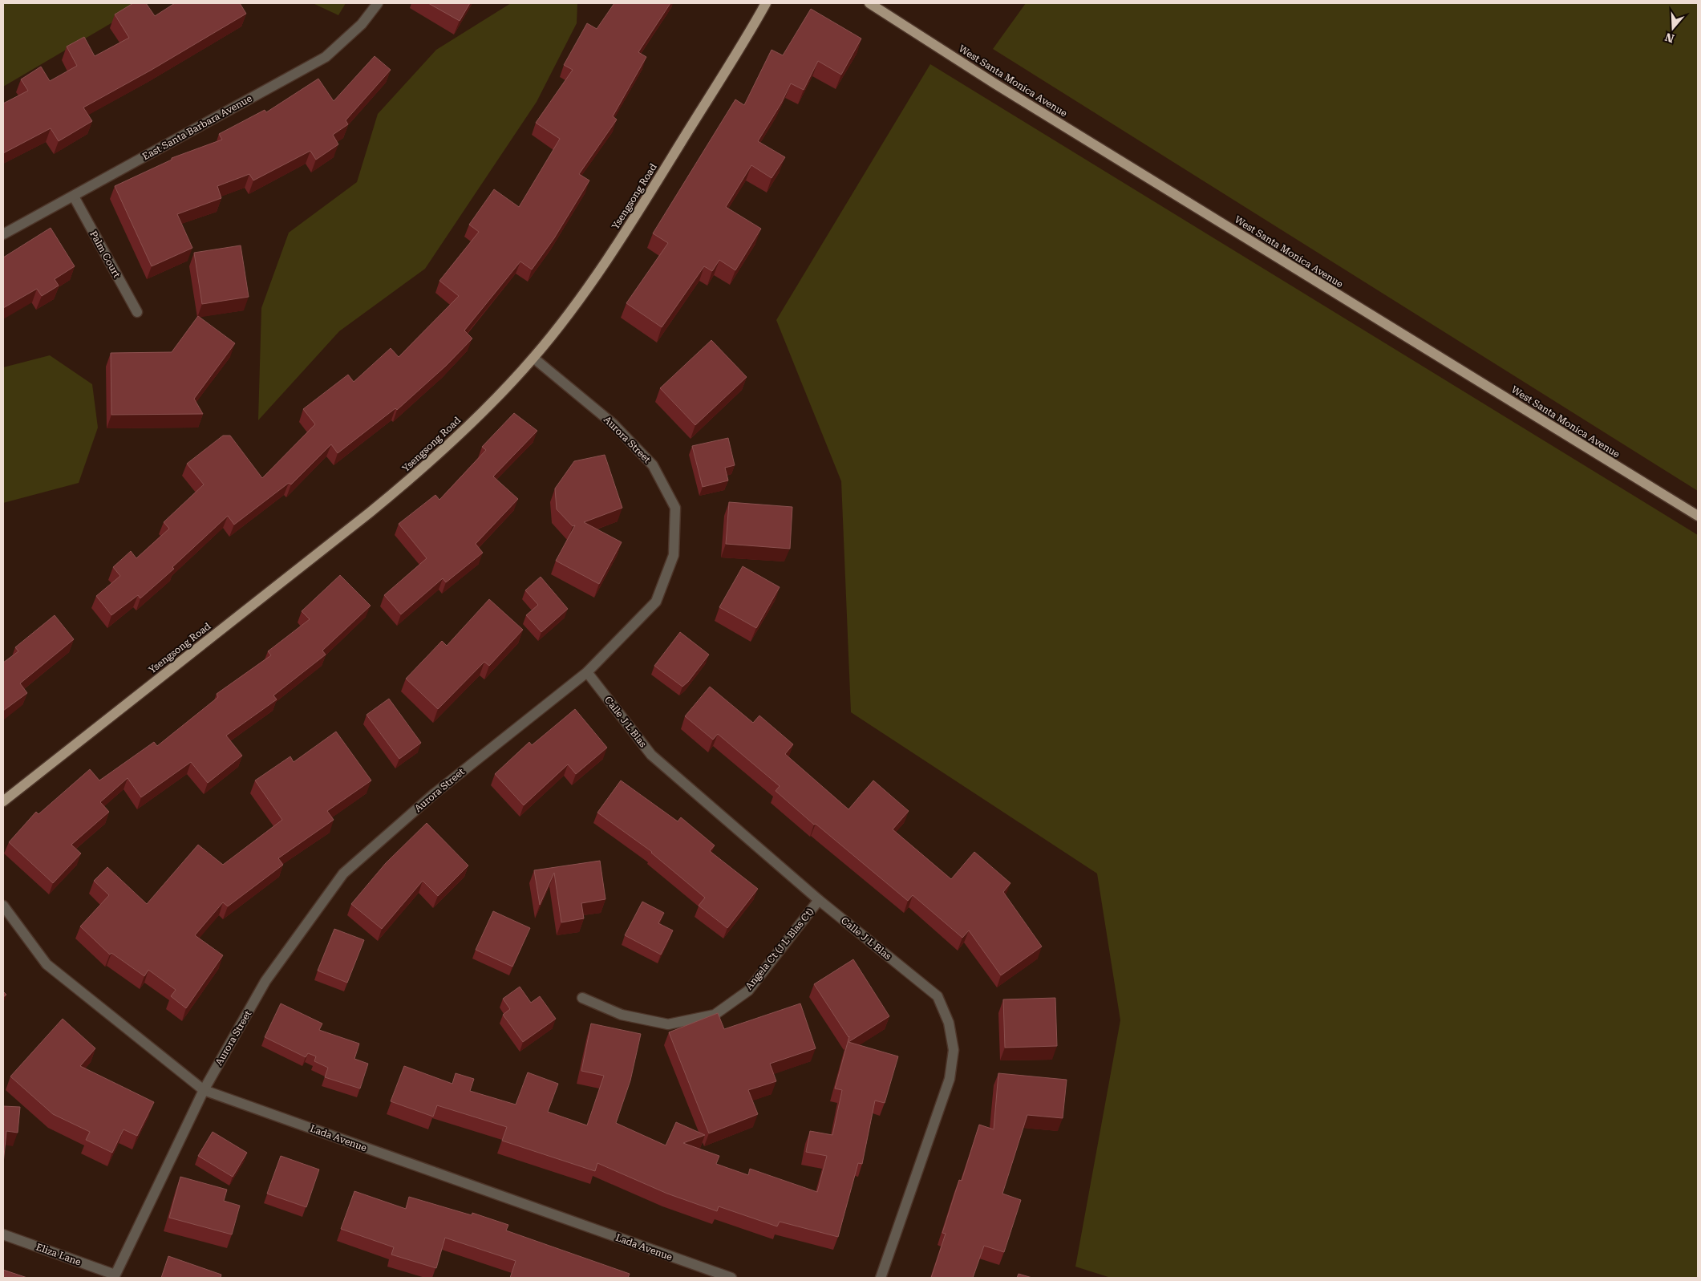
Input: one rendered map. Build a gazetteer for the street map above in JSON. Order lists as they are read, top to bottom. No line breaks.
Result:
{"streets":{"main road":["West Santa Monica Avenue","Ysengsong Road"],"street":["East Santa Barbara Avenue","Palm Court","Aurora Street","Calle J L Blas","Angela Ct (J L Blas Ct)","Lada Avenue","Eliza Lane"]},"crossings":[["East Santa Barbara Avenue","Palm Court"],["Ysengsong Road","Aurora Street"],["Aurora Street","Calle J L Blas"],["Aurora Street","Lada Avenue"],["Aurora Street","Eliza Lane"],["Calle J L Blas","Angela Ct (J L Blas Ct)"]],"north":"bottom"}
